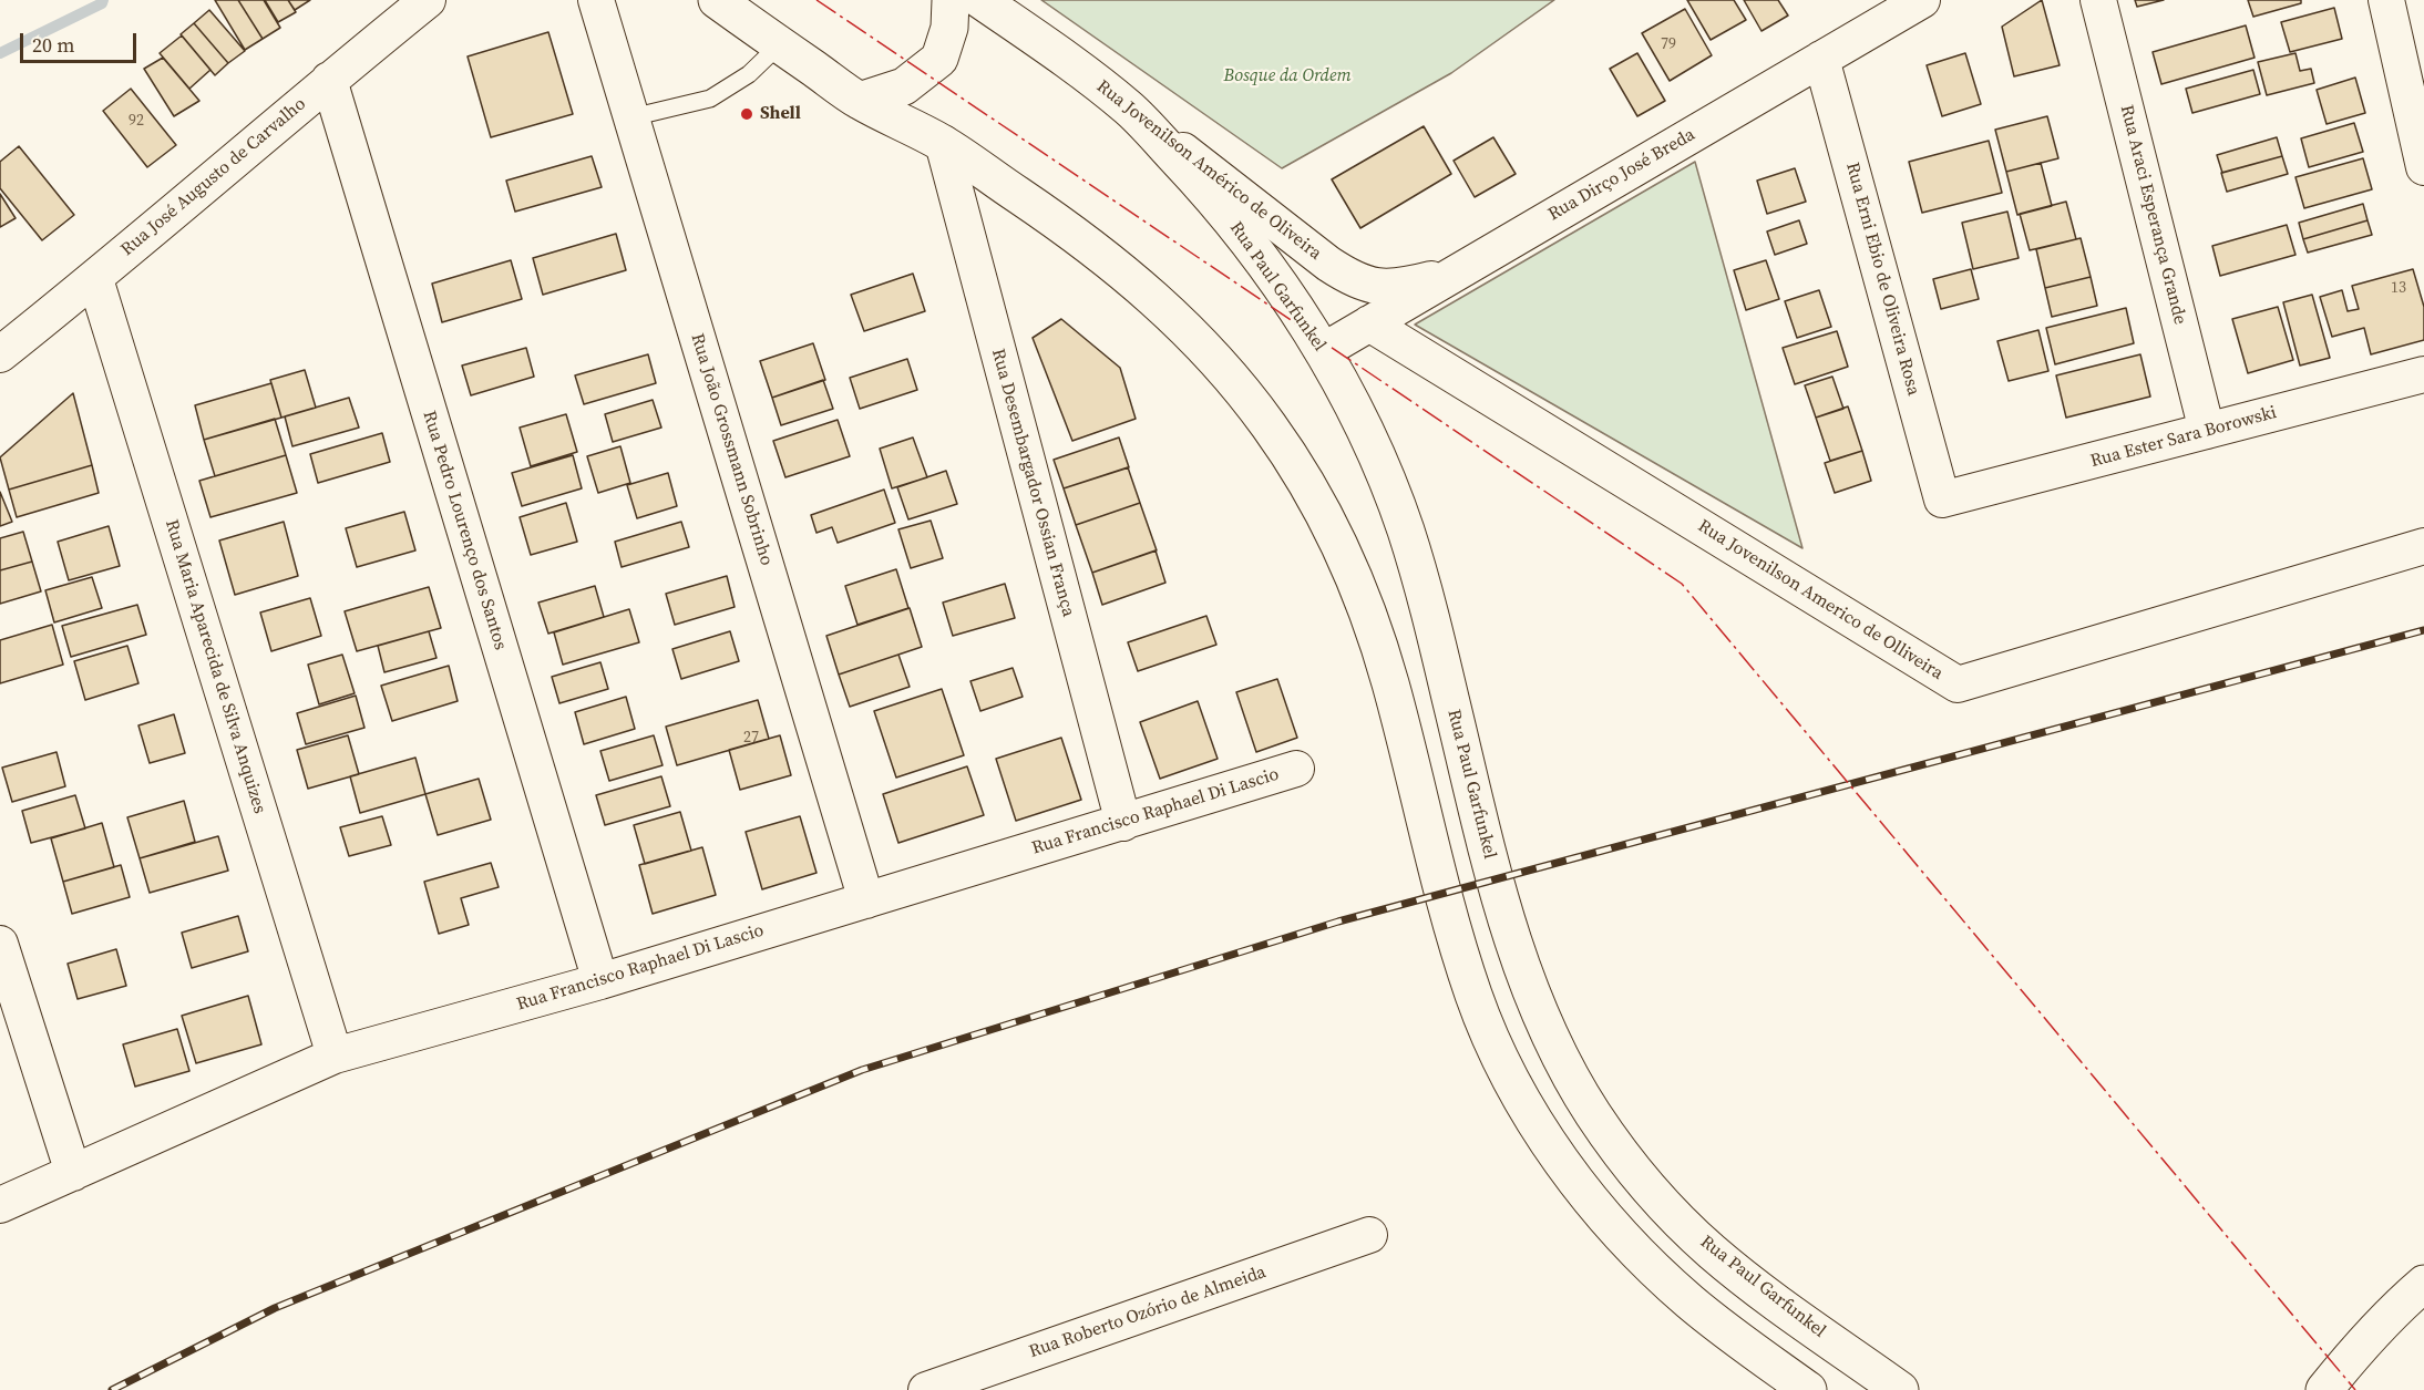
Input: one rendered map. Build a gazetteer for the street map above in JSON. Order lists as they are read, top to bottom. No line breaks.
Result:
{"streets":{"main road":["Rua Jovenilson Américo de Oliveira","Rua Paul Garfunkel"],"street":["Rua Dirço José Breda","Rua José Augusto de Carvalho","Rua Araci Esperança Grande","Rua Erni Ebio de Oliveira Rosa","Rua Ester Sara Borowski","Rua João Grossmann Sobrinho","Rua Desembargador Ossian França","Rua Pedro Lourenço dos Santos","Rua Jovenilson Americo de Olliveira","Rua Maria Aparecida de Silva Anquizes","Rua Francisco Raphael Di Lascio","Rua Roberto Ozório de Almeida"]},"crossings":[["Rua Jovenilson Américo de Oliveira","Rua Dirço José Breda"],["Rua Jovenilson Américo de Oliveira","Rua Paul Garfunkel"],["Rua Dirço José Breda","Rua Erni Ebio de Oliveira Rosa"],["Rua Dirço José Breda","Rua Paul Garfunkel"],["Rua Dirço José Breda","Rua Jovenilson Americo de Olliveira"],["Rua José Augusto de Carvalho","Rua Pedro Lourenço dos Santos"],["Rua José Augusto de Carvalho","Rua Maria Aparecida de Silva Anquizes"],["Rua Araci Esperança Grande","Rua Ester Sara Borowski"],["Rua Erni Ebio de Oliveira Rosa","Rua Ester Sara Borowski"],["Rua João Grossmann Sobrinho","Rua Francisco Raphael Di Lascio"],["Rua Desembargador Ossian França","Rua Francisco Raphael Di Lascio"],["Rua Pedro Lourenço dos Santos","Rua Francisco Raphael Di Lascio"],["Rua Maria Aparecida de Silva Anquizes","Rua Francisco Raphael Di Lascio"]],"parks":["Bosque da Ordem"],"places":["Shell"],"house_numbers":["79","92","13","27"],"scale_bar":"20 m"}
